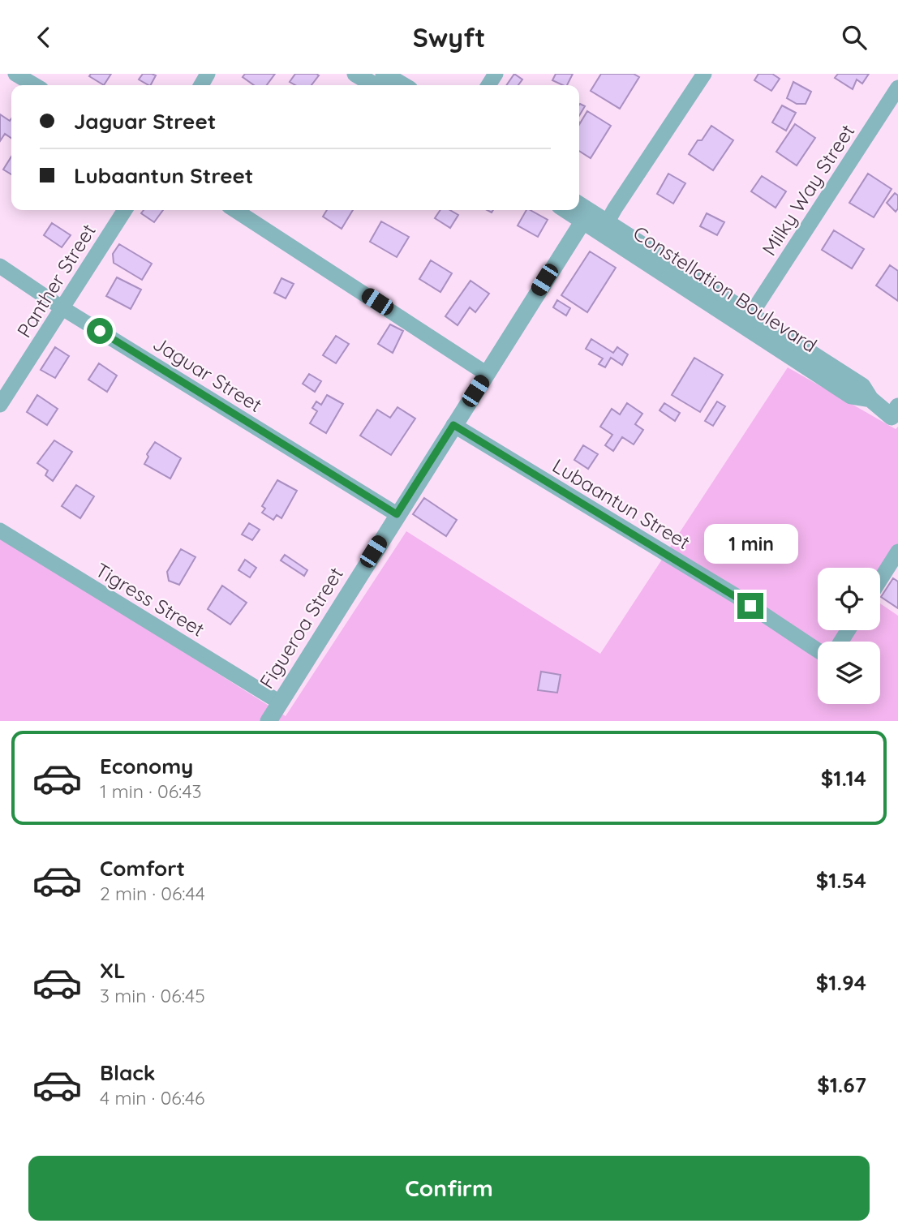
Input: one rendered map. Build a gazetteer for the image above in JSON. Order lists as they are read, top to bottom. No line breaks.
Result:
{"streets":{"street":["Milky Way Street","Panther Street","Constellation Boulevard","Jaguar Street","Lubaantun Street","Tigress Street","Figueroa Street"]},"crossings":[["Milky Way Street","Constellation Boulevard"],["Panther Street","Jaguar Street"],["Constellation Boulevard","Figueroa Street"],["Jaguar Street","Figueroa Street"],["Lubaantun Street","Figueroa Street"],["Tigress Street","Figueroa Street"]],"page":{"header":"Swyft","banner":["Jaguar Street","Lubaantun Street"],"bubble":"1 min","list":[{"name":"Economy","note":"1 min · 06:43","value":"$1.14"},{"name":"Comfort","note":"2 min · 06:44","value":"$1.54"},{"name":"XL","note":"3 min · 06:45","value":"$1.94"},{"name":"Black","note":"4 min · 06:46","value":"$1.67"}],"buttons":"Confirm"}}
